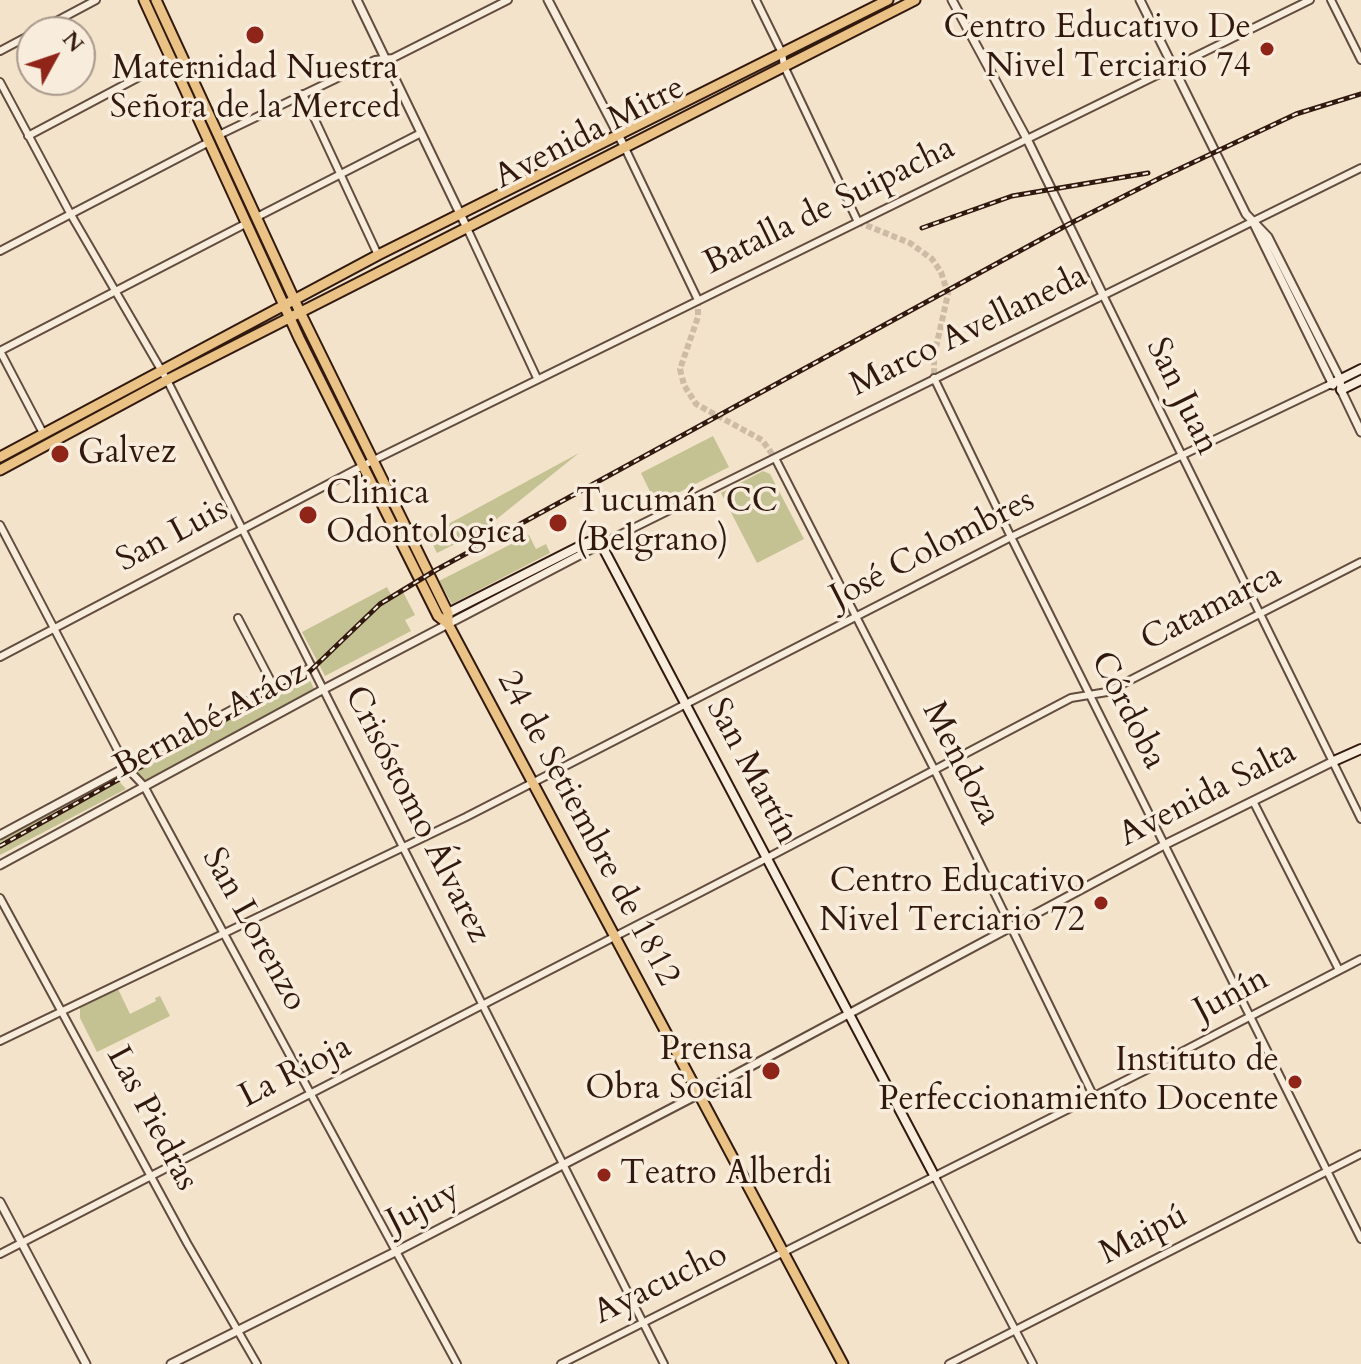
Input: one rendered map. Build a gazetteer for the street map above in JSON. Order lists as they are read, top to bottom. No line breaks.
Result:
{"streets":{"main road":["Avenida Mitre","Marco Avellaneda","José Colombres","San Martín","Avenida Salta","24 de Setiembre de 1812"],"street":["Batalla de Suipacha","San Juan","San Luis","Catamarca","Córdoba","Bernabé Aráoz","Mendoza","Crisóstomo Álvarez","San Lorenzo","Junín","La Rioja","Las Piedras","Jujuy","Maipú","Ayacucho"]},"crossings":[["Avenida Mitre","Crisóstomo Álvarez"],["Avenida Mitre","24 de Setiembre de 1812"],["Batalla de Suipacha","San Juan"],["Batalla de Suipacha","San Luis"],["Batalla de Suipacha","24 de Setiembre de 1812"],["Marco Avellaneda","San Juan"],["Marco Avellaneda","Córdoba"],["Marco Avellaneda","Bernabé Aráoz"],["Marco Avellaneda","Mendoza"],["Marco Avellaneda","San Martín"],["Marco Avellaneda","24 de Setiembre de 1812"],["San Juan","José Colombres"],["San Juan","Catamarca"],["San Juan","Avenida Salta"],["San Luis","Crisóstomo Álvarez"],["San Luis","24 de Setiembre de 1812"],["San Luis","San Lorenzo"],["José Colombres","Córdoba"],["José Colombres","Mendoza"],["José Colombres","San Martín"],["José Colombres","Crisóstomo Álvarez"],["José Colombres","24 de Setiembre de 1812"],["José Colombres","San Lorenzo"],["José Colombres","Las Piedras"],["Catamarca","Córdoba"],["Catamarca","Mendoza"],["Catamarca","San Martín"],["Catamarca","24 de Setiembre de 1812"],["Catamarca","La Rioja"],["Córdoba","Avenida Salta"],["Córdoba","Junín"],["Córdoba","Maipú"],["Bernabé Aráoz","Crisóstomo Álvarez"],["Bernabé Aráoz","24 de Setiembre de 1812"],["Bernabé Aráoz","San Lorenzo"],["Mendoza","Avenida Salta"],["Mendoza","Junín"],["San Martín","Avenida Salta"],["San Martín","Junín"],["San Martín","Maipú"],["Avenida Salta","24 de Setiembre de 1812"],["Avenida Salta","Jujuy"],["Crisóstomo Álvarez","La Rioja"],["Crisóstomo Álvarez","Jujuy"],["Crisóstomo Álvarez","Ayacucho"],["24 de Setiembre de 1812","Junín"],["24 de Setiembre de 1812","La Rioja"],["24 de Setiembre de 1812","Jujuy"],["24 de Setiembre de 1812","Ayacucho"],["San Lorenzo","La Rioja"],["San Lorenzo","Jujuy"],["Junín","Ayacucho"],["La Rioja","Las Piedras"],["Las Piedras","Jujuy"]],"places":["Maternidad Nuestra Señora de la Merced","Centro Educativo De Nivel Terciario 74","Galvez","Clinica Odontologica","Tucumán CC (Belgrano)","Centro Educativo Nivel Terciario 72","Prensa Obra Social","Instituto de Perfeccionamiento Docente","Teatro Alberdi"],"north":"top right"}
